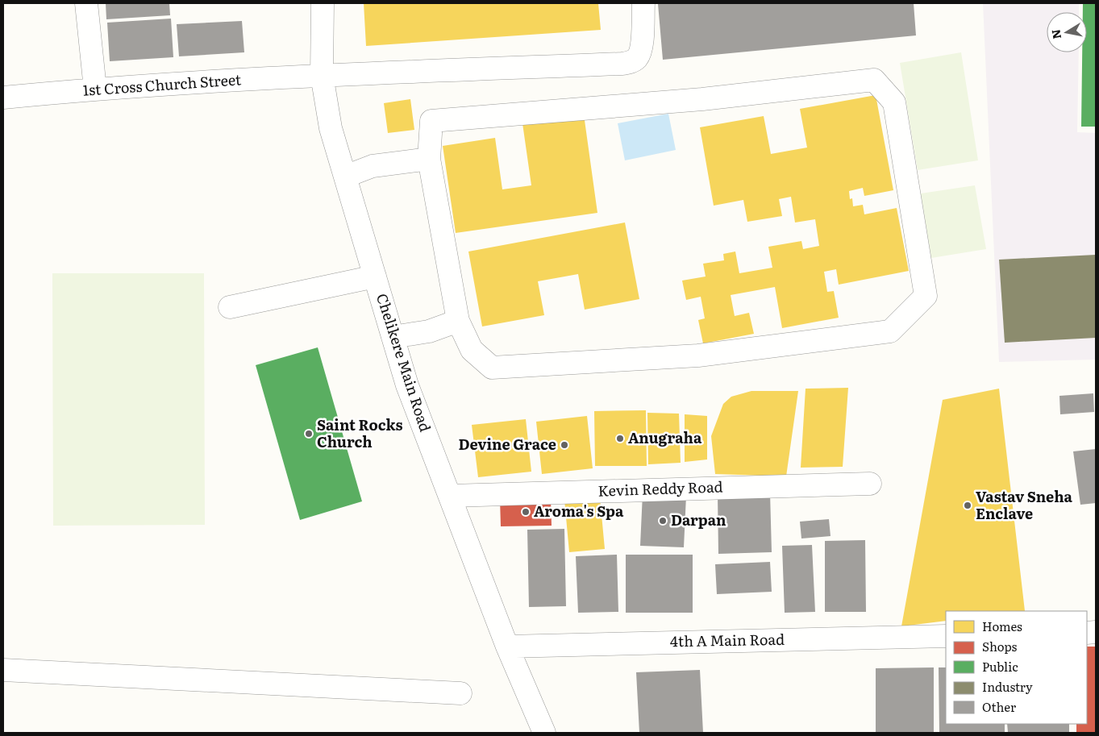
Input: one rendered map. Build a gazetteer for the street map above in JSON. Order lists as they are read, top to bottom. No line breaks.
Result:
{"streets":{"street":["1st Cross Church Street","Chelikere Main Road","Kevin Reddy Road","4th A Main Road"]},"crossings":[["1st Cross Church Street","Chelikere Main Road"],["Chelikere Main Road","Kevin Reddy Road"],["Chelikere Main Road","4th A Main Road"]],"places":["Saint Rocks Church","Anugraha","Devine Grace","Vastav Sneha Enclave","Aroma's Spa","Darpan"],"legend":["Homes","Shops","Public","Industry","Other"],"north":"left"}
